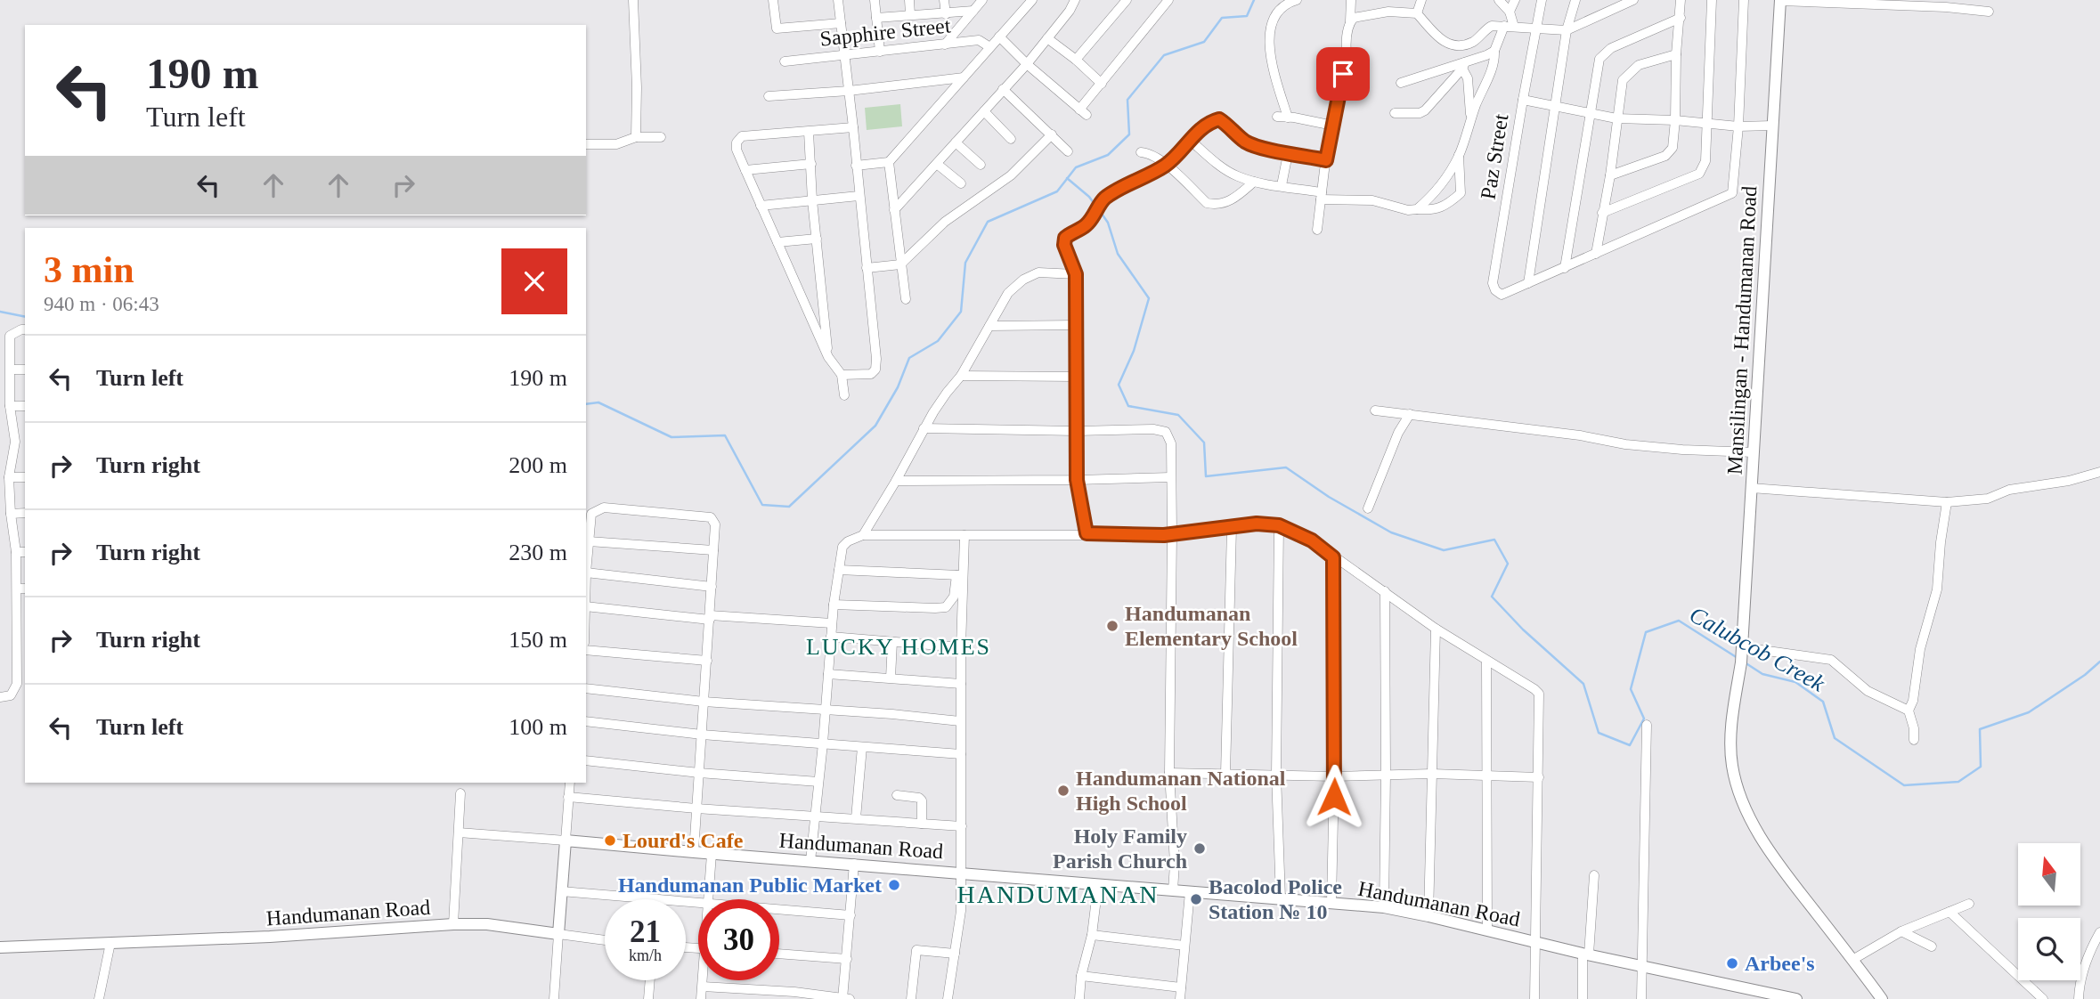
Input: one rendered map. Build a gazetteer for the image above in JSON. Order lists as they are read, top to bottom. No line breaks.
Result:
{"streets":{"street":["Sapphire Street","Paz Street","Mansilingan - Handumanan Road","Handumanan Road"]},"districts":["LUCKY HOMES","HANDUMANAN"],"water":["Calubcob Creek"],"places":["Handumanan Elementary School","Handumanan National High School","Lourd's Cafe","Holy Family Parish Church","Handumanan Public Market","Bacolod Police Station № 10","Arbee's"],"north":"top","page":{"turn":["190 m","Turn left"],"heading":["3 min","940 m · 06:43"],"list":[{"name":"Turn left","value":"190 m"},{"name":"Turn right","value":"200 m"},{"name":"Turn right","value":"230 m"},{"name":"Turn right","value":"150 m"},{"name":"Turn left","value":"100 m"}],"speed":"21 km/h","limit":"30"}}
